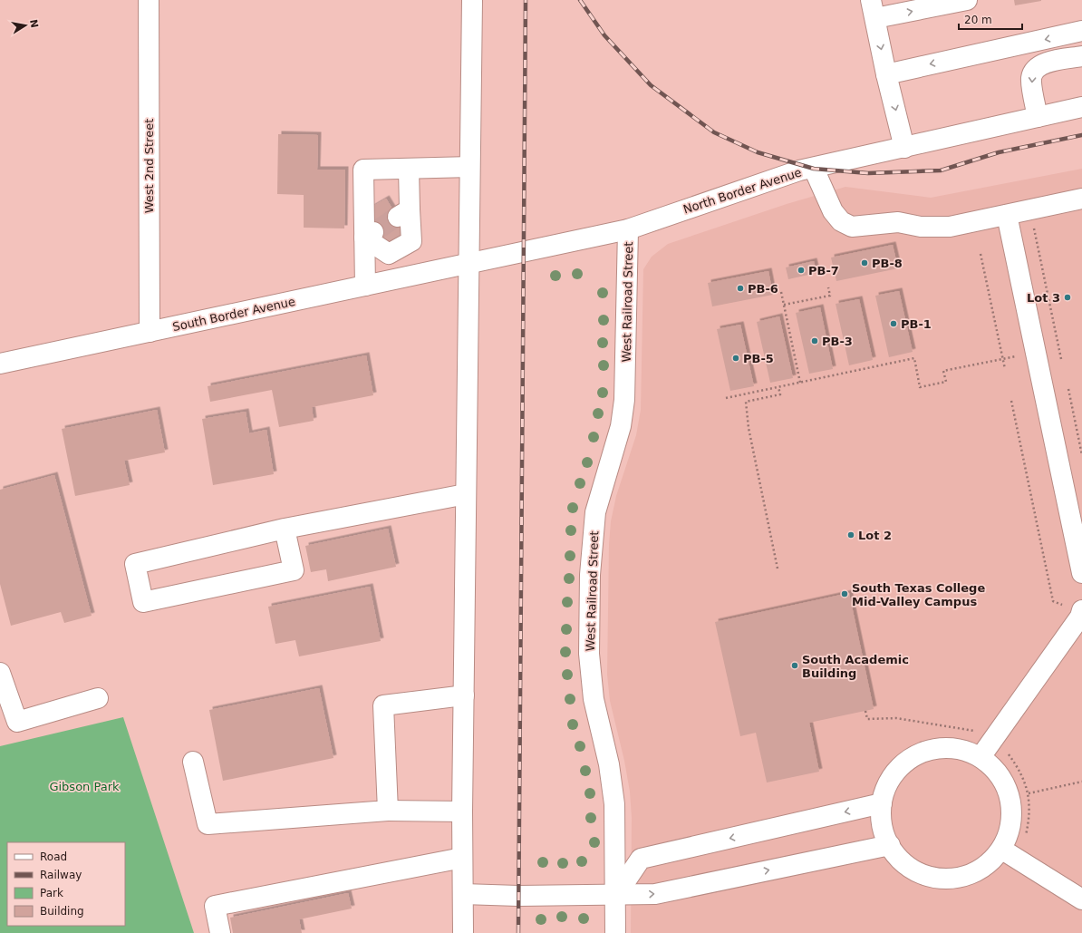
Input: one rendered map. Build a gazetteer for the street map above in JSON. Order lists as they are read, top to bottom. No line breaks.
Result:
{"streets":{"street":["West 2nd Street","North Border Avenue","West Railroad Street","South Border Avenue"]},"crossings":[["West 2nd Street","South Border Avenue"],["North Border Avenue","West Railroad Street"],["North Border Avenue","South Border Avenue"]],"parks":["Gibson Park"],"places":["PB-8","PB-7","PB-6","Lot 3","PB-1","PB-3","PB-5","Lot 2","South Texas College Mid-Valley Campus","South Academic Building"],"legend":["Road","Railway","Park","Building"],"scale_bar":"20 m","north":"right"}
